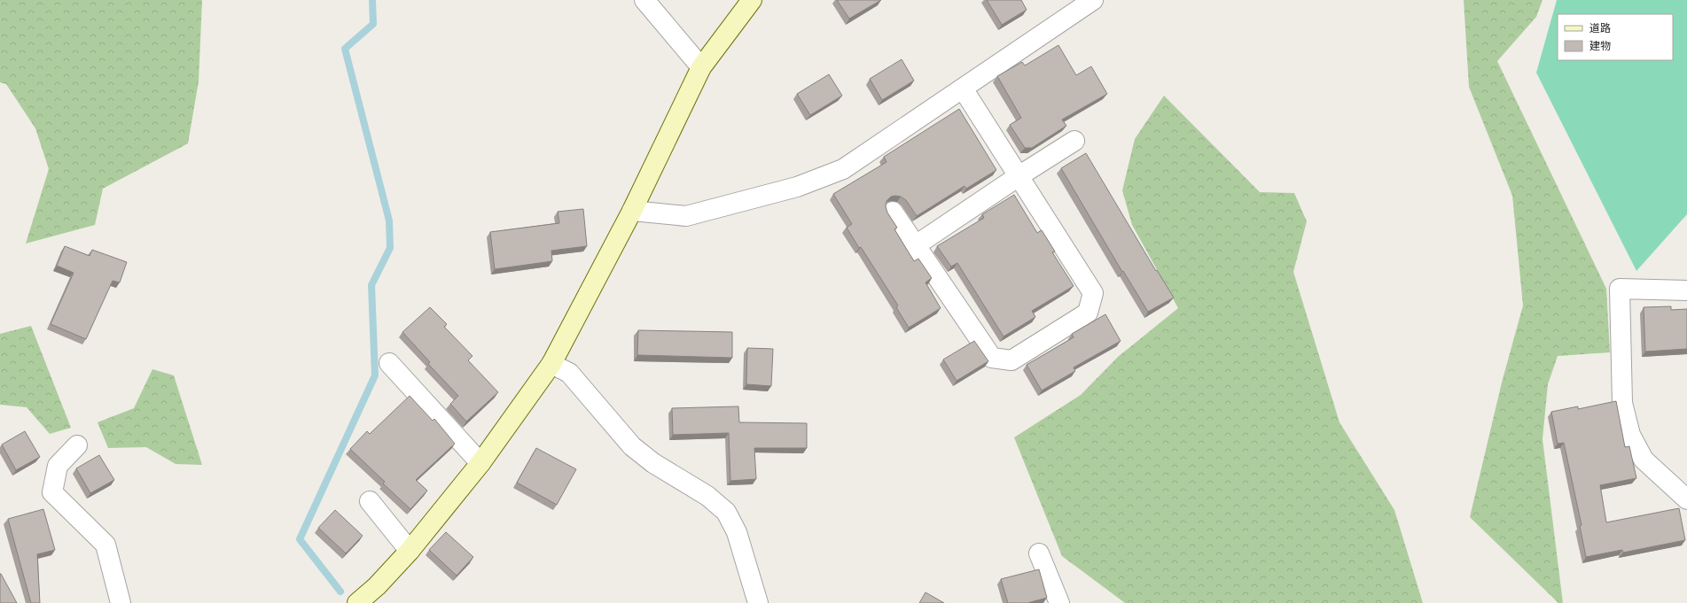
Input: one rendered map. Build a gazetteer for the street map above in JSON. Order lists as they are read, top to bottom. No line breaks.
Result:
{"legend":["道路","建物"]}
